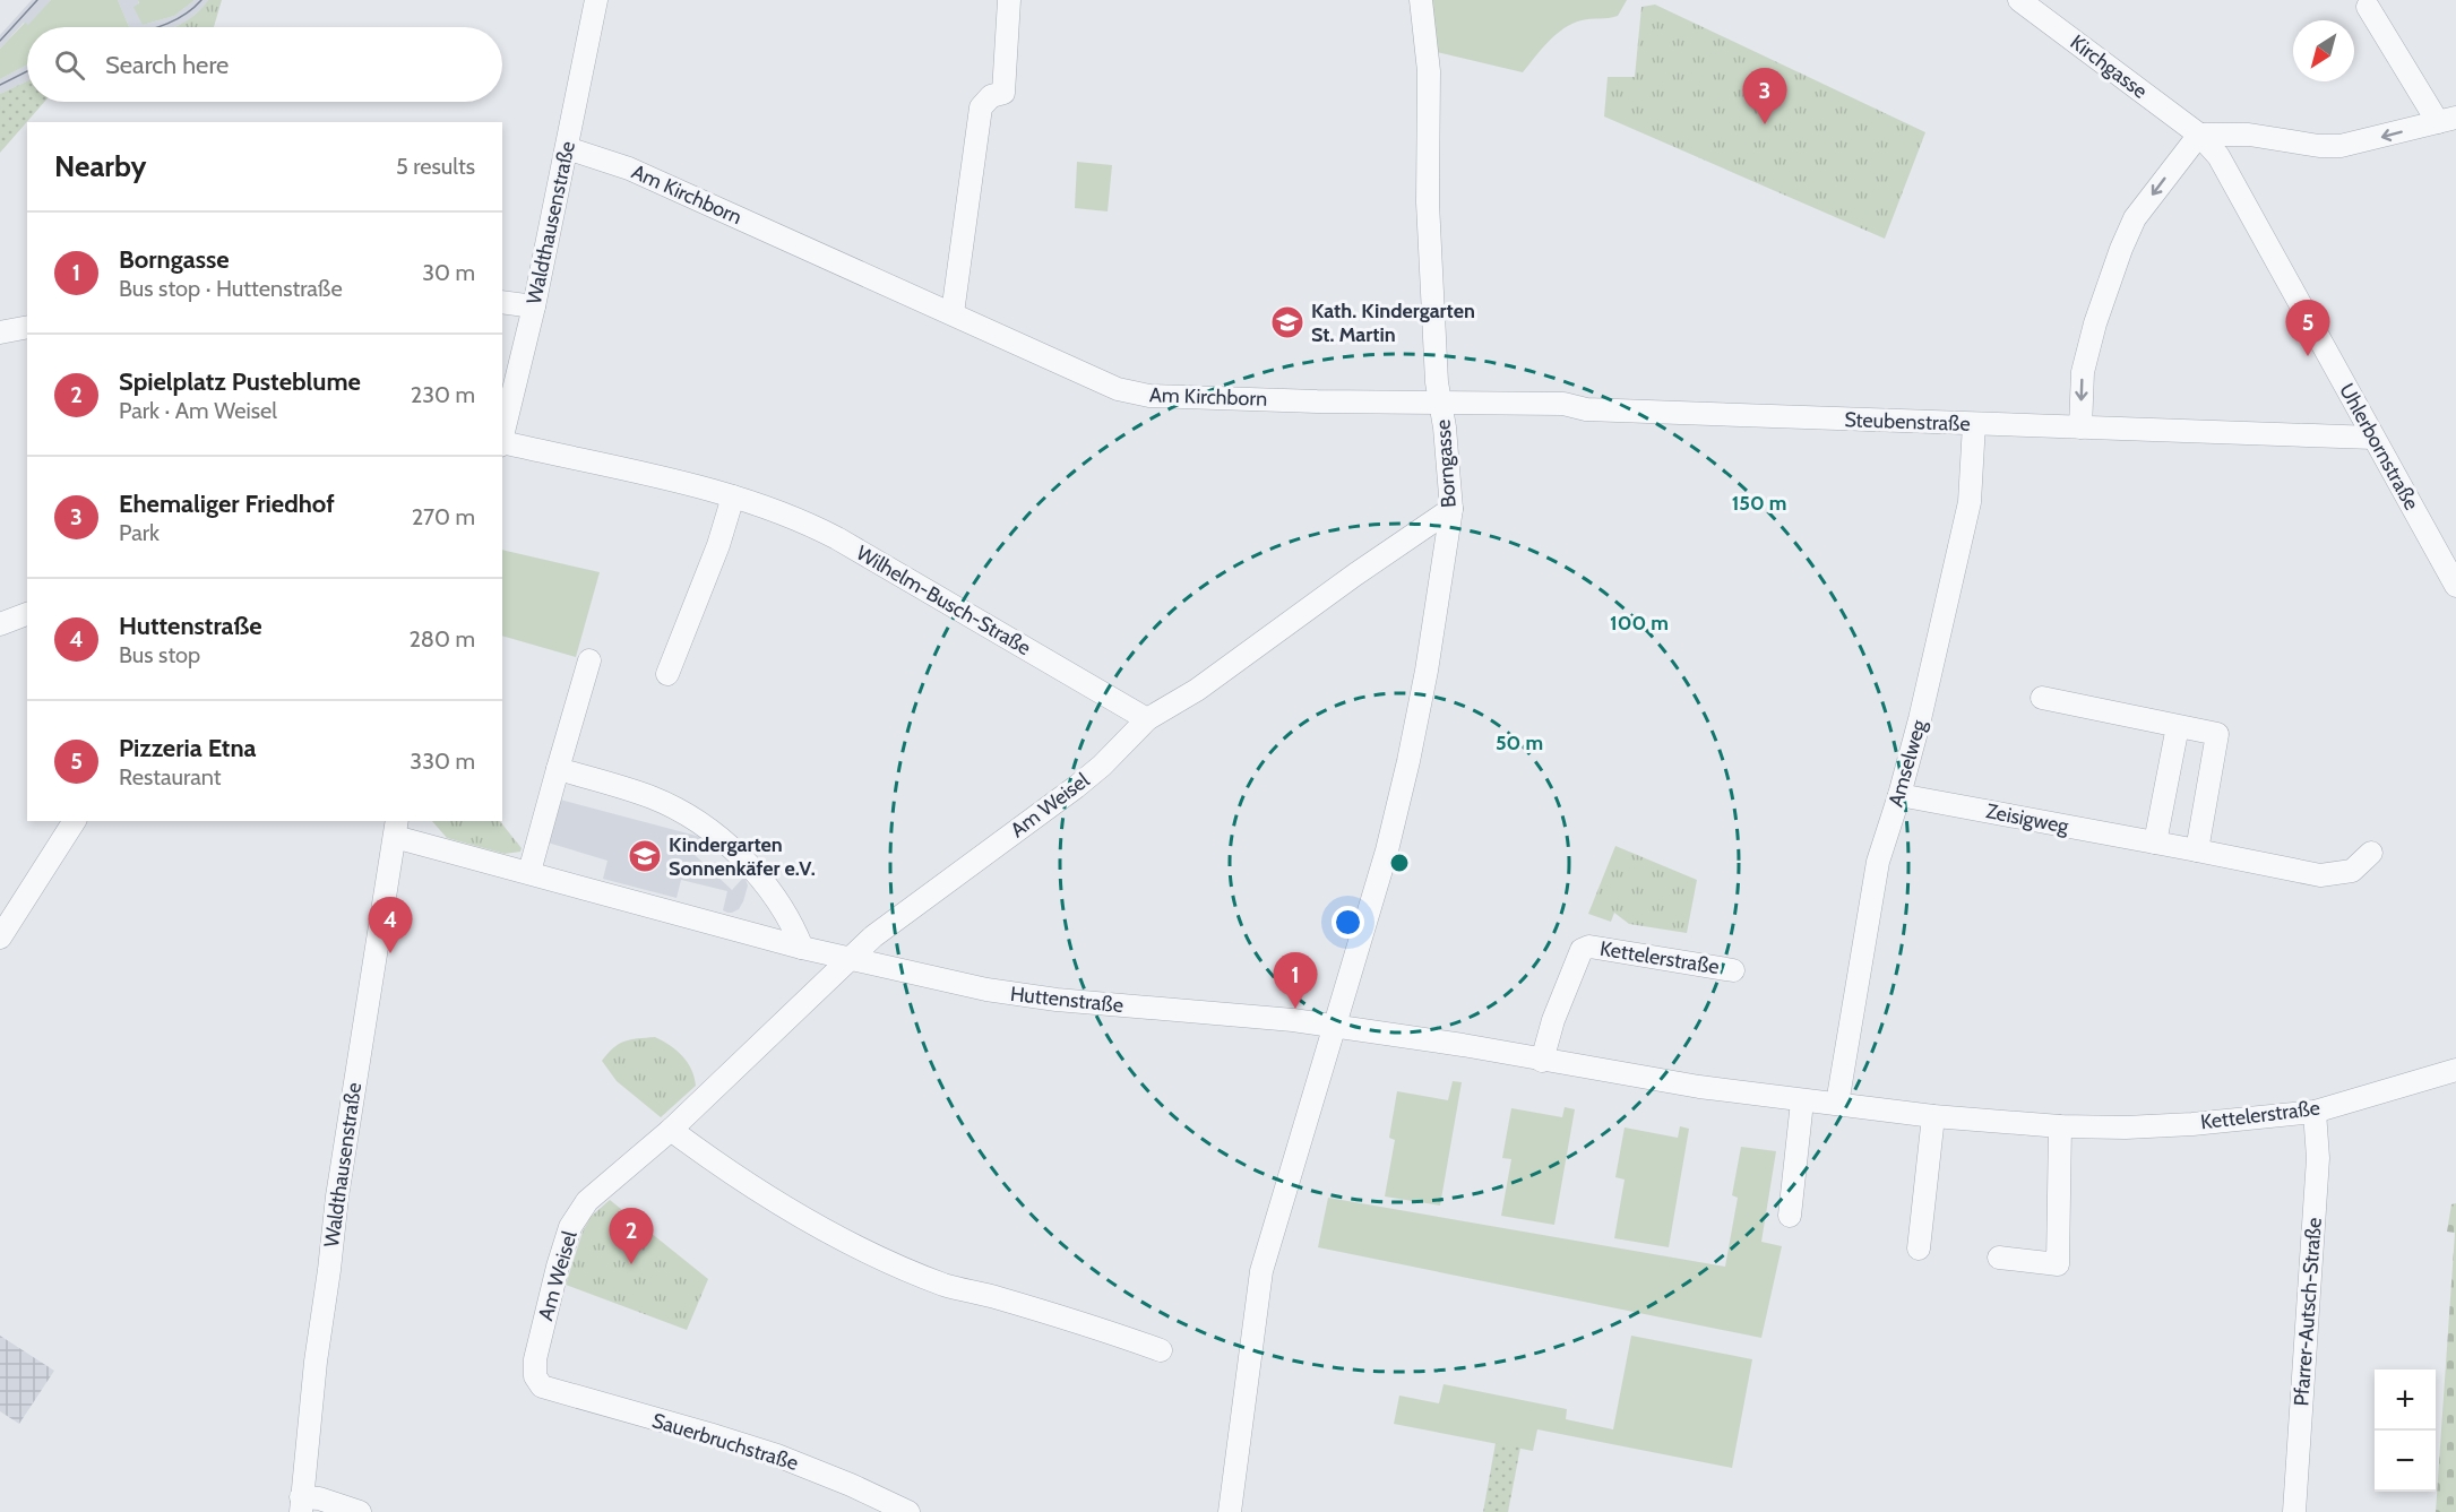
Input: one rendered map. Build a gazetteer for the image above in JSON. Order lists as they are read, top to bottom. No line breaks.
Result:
{"streets":{"street":["Kirchgasse","Am Kirchborn","Waldthausenstraße","Steubenstraße","Uhlerbornstraße","Borngasse","Wilhelm-Busch-Straße","Amselweg","Am Weisel","Zeisigweg","Kettelerstraße","Huttenstraße","Pfarrer-Autsch-Straße","Sauerbruchstraße"]},"crossings":[["Kirchgasse","Uhlerbornstraße"],["Am Kirchborn","Waldthausenstraße"],["Am Kirchborn","Steubenstraße"],["Am Kirchborn","Borngasse"],["Waldthausenstraße","Huttenstraße"],["Steubenstraße","Uhlerbornstraße"],["Steubenstraße","Borngasse"],["Steubenstraße","Amselweg"],["Borngasse","Am Weisel"],["Borngasse","Kettelerstraße"],["Borngasse","Huttenstraße"],["Wilhelm-Busch-Straße","Am Weisel"],["Amselweg","Zeisigweg"],["Amselweg","Kettelerstraße"],["Am Weisel","Huttenstraße"],["Am Weisel","Sauerbruchstraße"],["Kettelerstraße","Huttenstraße"],["Kettelerstraße","Pfarrer-Autsch-Straße"]],"places":{"school or university":["Kath. Kindergarten St. Martin","Kindergarten Sonnenkäfer e.V."]},"north":"bottom left","page":{"search":"Search here","pins":["3","5","4","1","2"],"heading":["Nearby","5 results"],"list":[{"mark":"1","name":"Borngasse","note":"Bus stop · Huttenstraße","value":"30 m"},{"mark":"2","name":"Spielplatz Pusteblume","note":"Park · Am Weisel","value":"230 m"},{"mark":"3","name":"Ehemaliger Friedhof","note":"Park","value":"270 m"},{"mark":"4","name":"Huttenstraße","note":"Bus stop","value":"280 m"},{"mark":"5","name":"Pizzeria Etna","note":"Restaurant","value":"330 m"}],"map_buttons":["+","−"]},"rings":["150 m","100 m","50 m"]}
